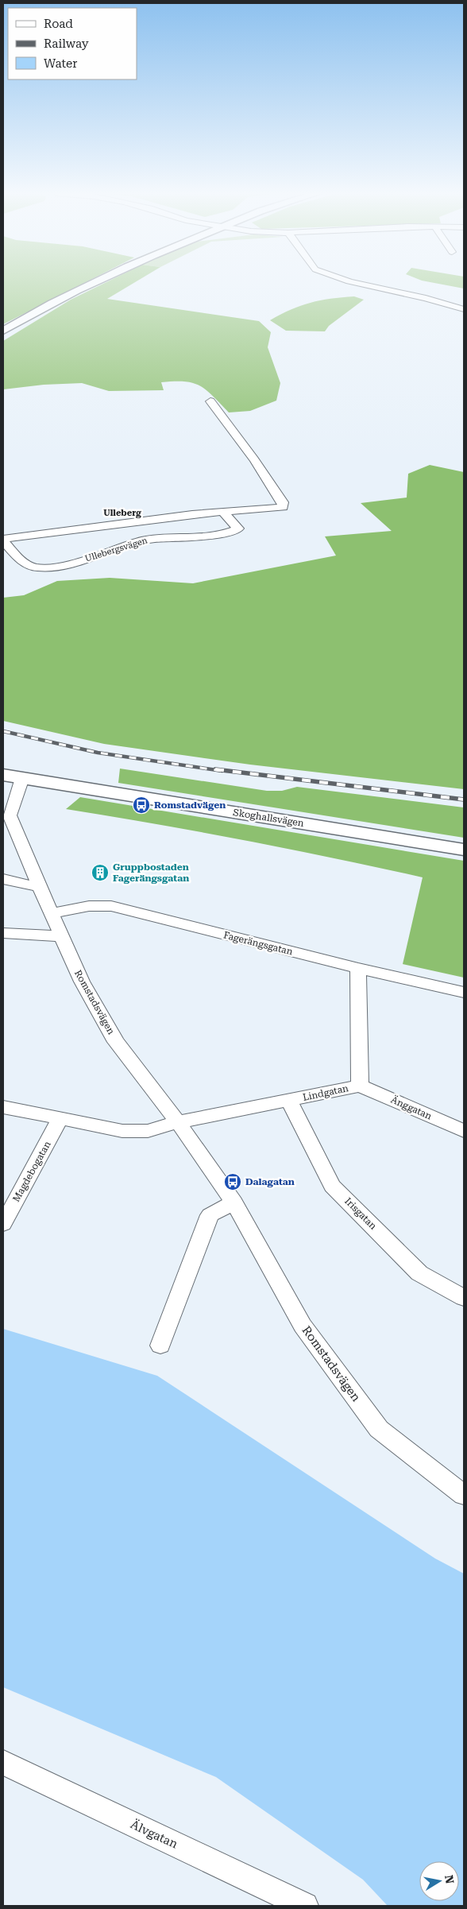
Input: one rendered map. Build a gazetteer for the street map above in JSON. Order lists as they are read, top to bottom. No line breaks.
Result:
{"streets":{"main road":["Skoghallsvägen"],"street":["Ullebergsvägen","Fagerängsgatan","Romstadsvägen","Lindgatan","Änggatan","Magdebogatan","Irisgatan","Älvgatan"]},"crossings":[["Skoghallsvägen","Romstadsvägen"],["Fagerängsgatan","Romstadsvägen"],["Fagerängsgatan","Lindgatan"],["Romstadsvägen","Lindgatan"],["Lindgatan","Änggatan"],["Lindgatan","Irisgatan"]],"districts":["Ulleberg"],"places":{"bus stop":["Romstadvägen","Dalagatan"],"building":["Gruppbostaden Fagerängsgatan"]},"legend":["Road","Railway","Water"],"north":"right"}
